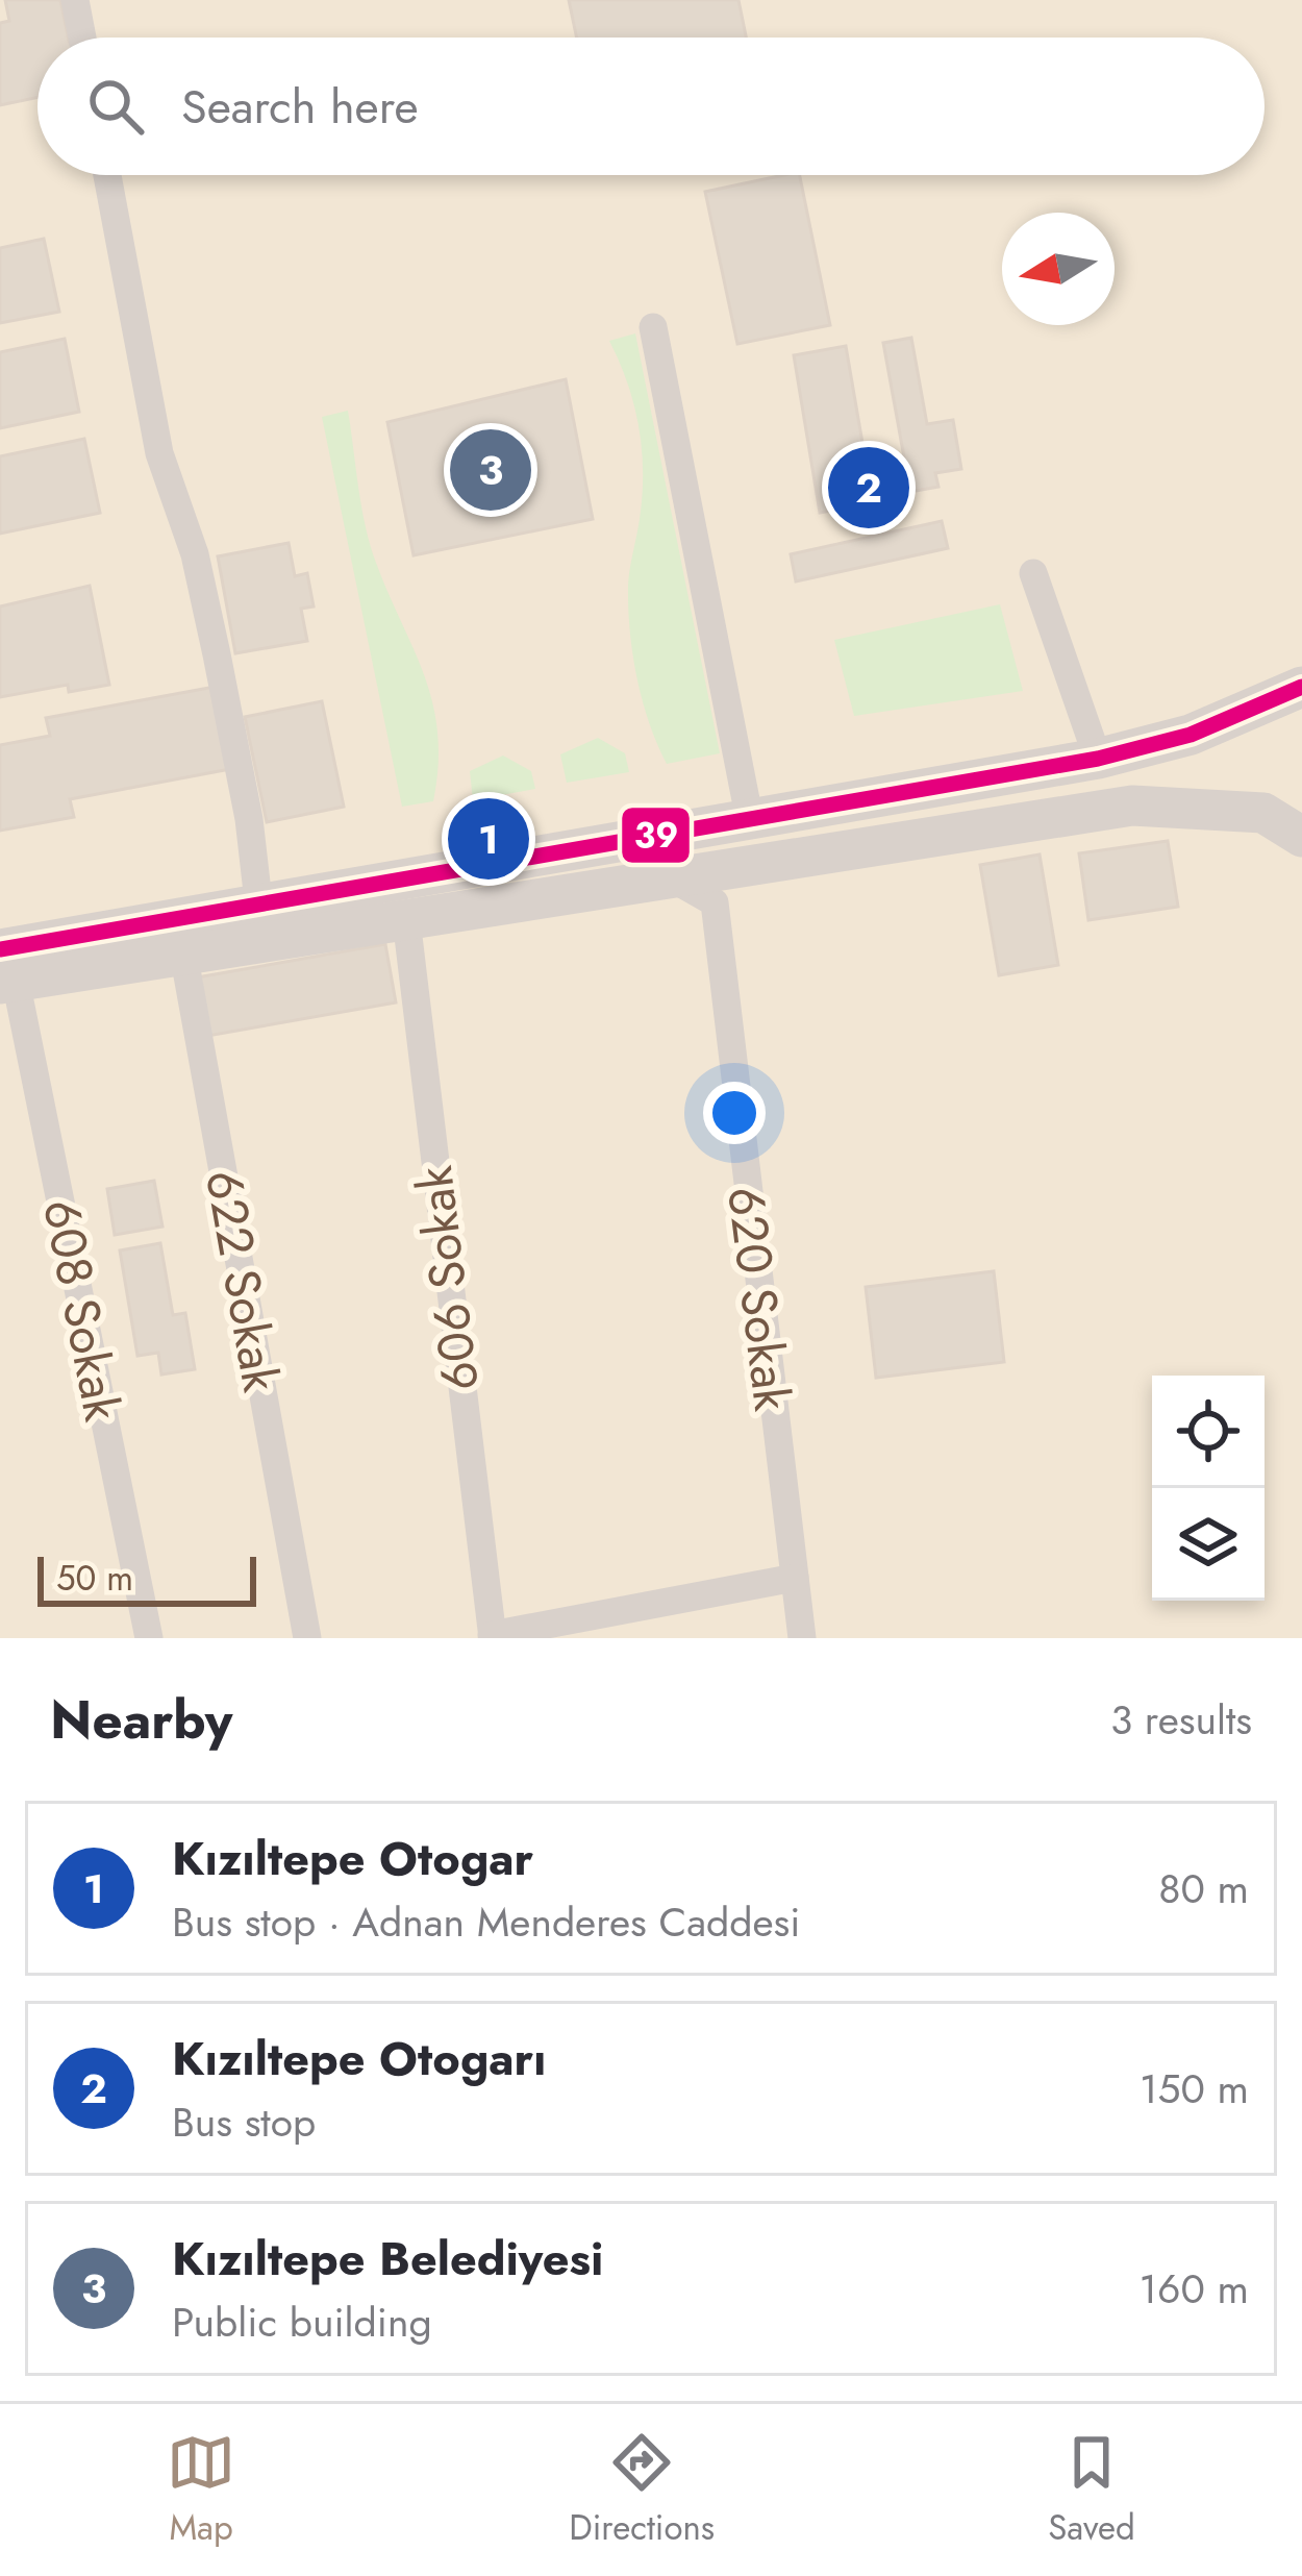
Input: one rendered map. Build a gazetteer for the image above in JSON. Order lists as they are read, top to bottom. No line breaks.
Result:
{"streets":{"street":["606 Sokak","622 Sokak","620 Sokak","608 Sokak"]},"lines":["transit line 39"],"scale_bar":"50 m","north":"left","page":{"search":"Search here","pins":["3","2","1"],"scale":"50 m","heading":["Nearby","3 results"],"list":[{"mark":"1","name":"Kızıltepe Otogar","note":"Bus stop · Adnan Menderes Caddesi","value":"80 m"},{"mark":"2","name":"Kızıltepe Otogarı","note":"Bus stop","value":"150 m"},{"mark":"3","name":"Kızıltepe Belediyesi","note":"Public building","value":"160 m"}],"nav":["Map","Directions","Saved"]}}
